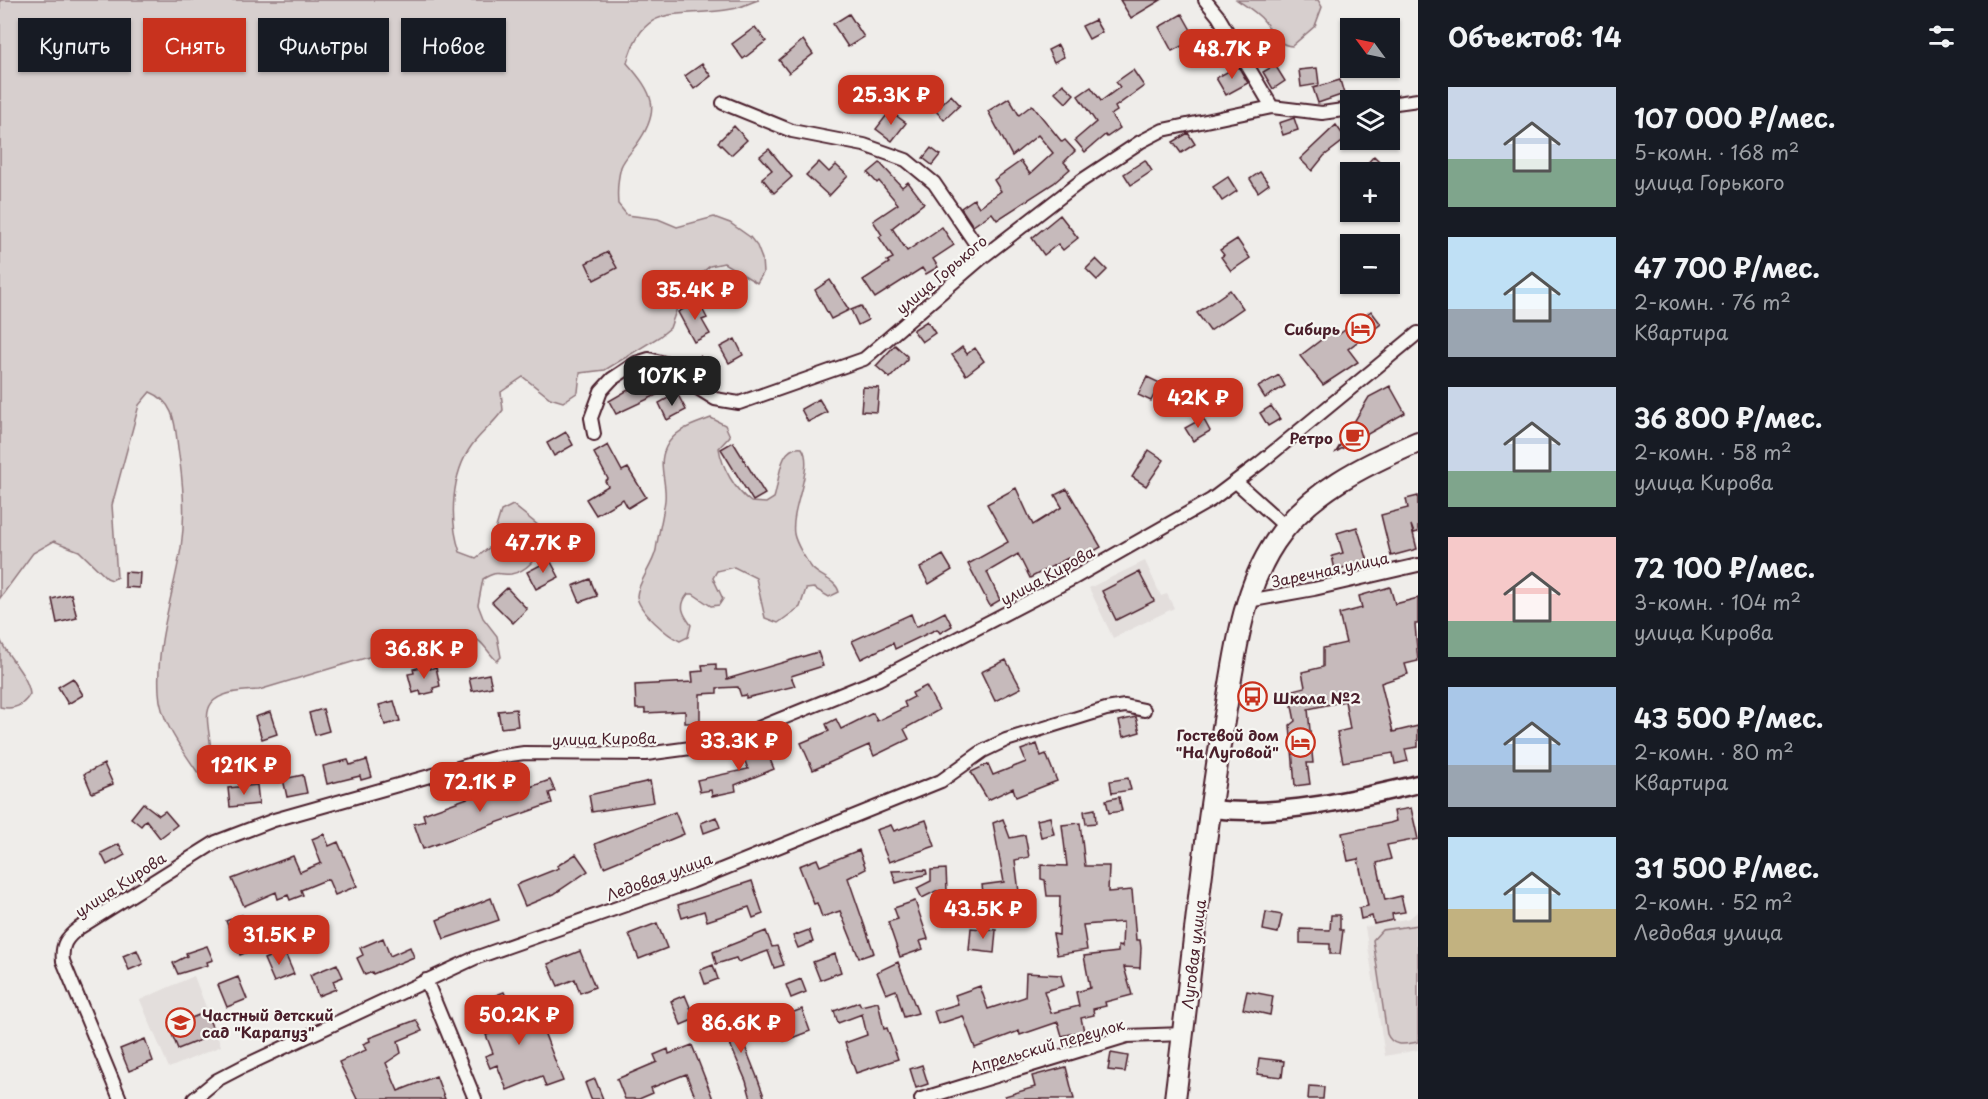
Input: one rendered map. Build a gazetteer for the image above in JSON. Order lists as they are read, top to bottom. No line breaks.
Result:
{"streets":{"main road":["Луговая улица"],"street":["улица Горького","Заречная улица","улица Кирова","Ледовая улица","Апрельский переулок"]},"crossings":[["Заречная улица","Луговая улица"],["Луговая улица","Апрельский переулок"]],"places":{"hotel":["Сибирь","Гостевой дом \"На Луговой\""],"cafe":["Ретро"],"bus stop":["Школа №2"],"school or university":["Частный детский сад \"Карапуз\""]},"north":"top left","page":{"heading":"Объектов: 14","map_buttons":["+","−"],"chip":["Купить","Снять","Фильтры","Новое"],"price":["48.7K ₽","25.3K ₽","35.4K ₽","107K ₽","42K ₽","47.7K ₽","36.8K ₽","33.3K ₽","121K ₽","72.1K ₽","43.5K ₽","31.5K ₽","50.2K ₽","86.6K ₽"],"list":[{"name":"107 000 ₽/мес.","note":"5-комн. · 168 m² · улица Горького"},{"name":"47 700 ₽/мес.","note":"2-комн. · 76 m² · Квартира"},{"name":"36 800 ₽/мес.","note":"2-комн. · 58 m² · улица Кирова"},{"name":"72 100 ₽/мес.","note":"3-комн. · 104 m² · улица Кирова"},{"name":"43 500 ₽/мес.","note":"2-комн. · 80 m² · Квартира"},{"name":"31 500 ₽/мес.","note":"2-комн. · 52 m² · Ледовая улица"}]}}
